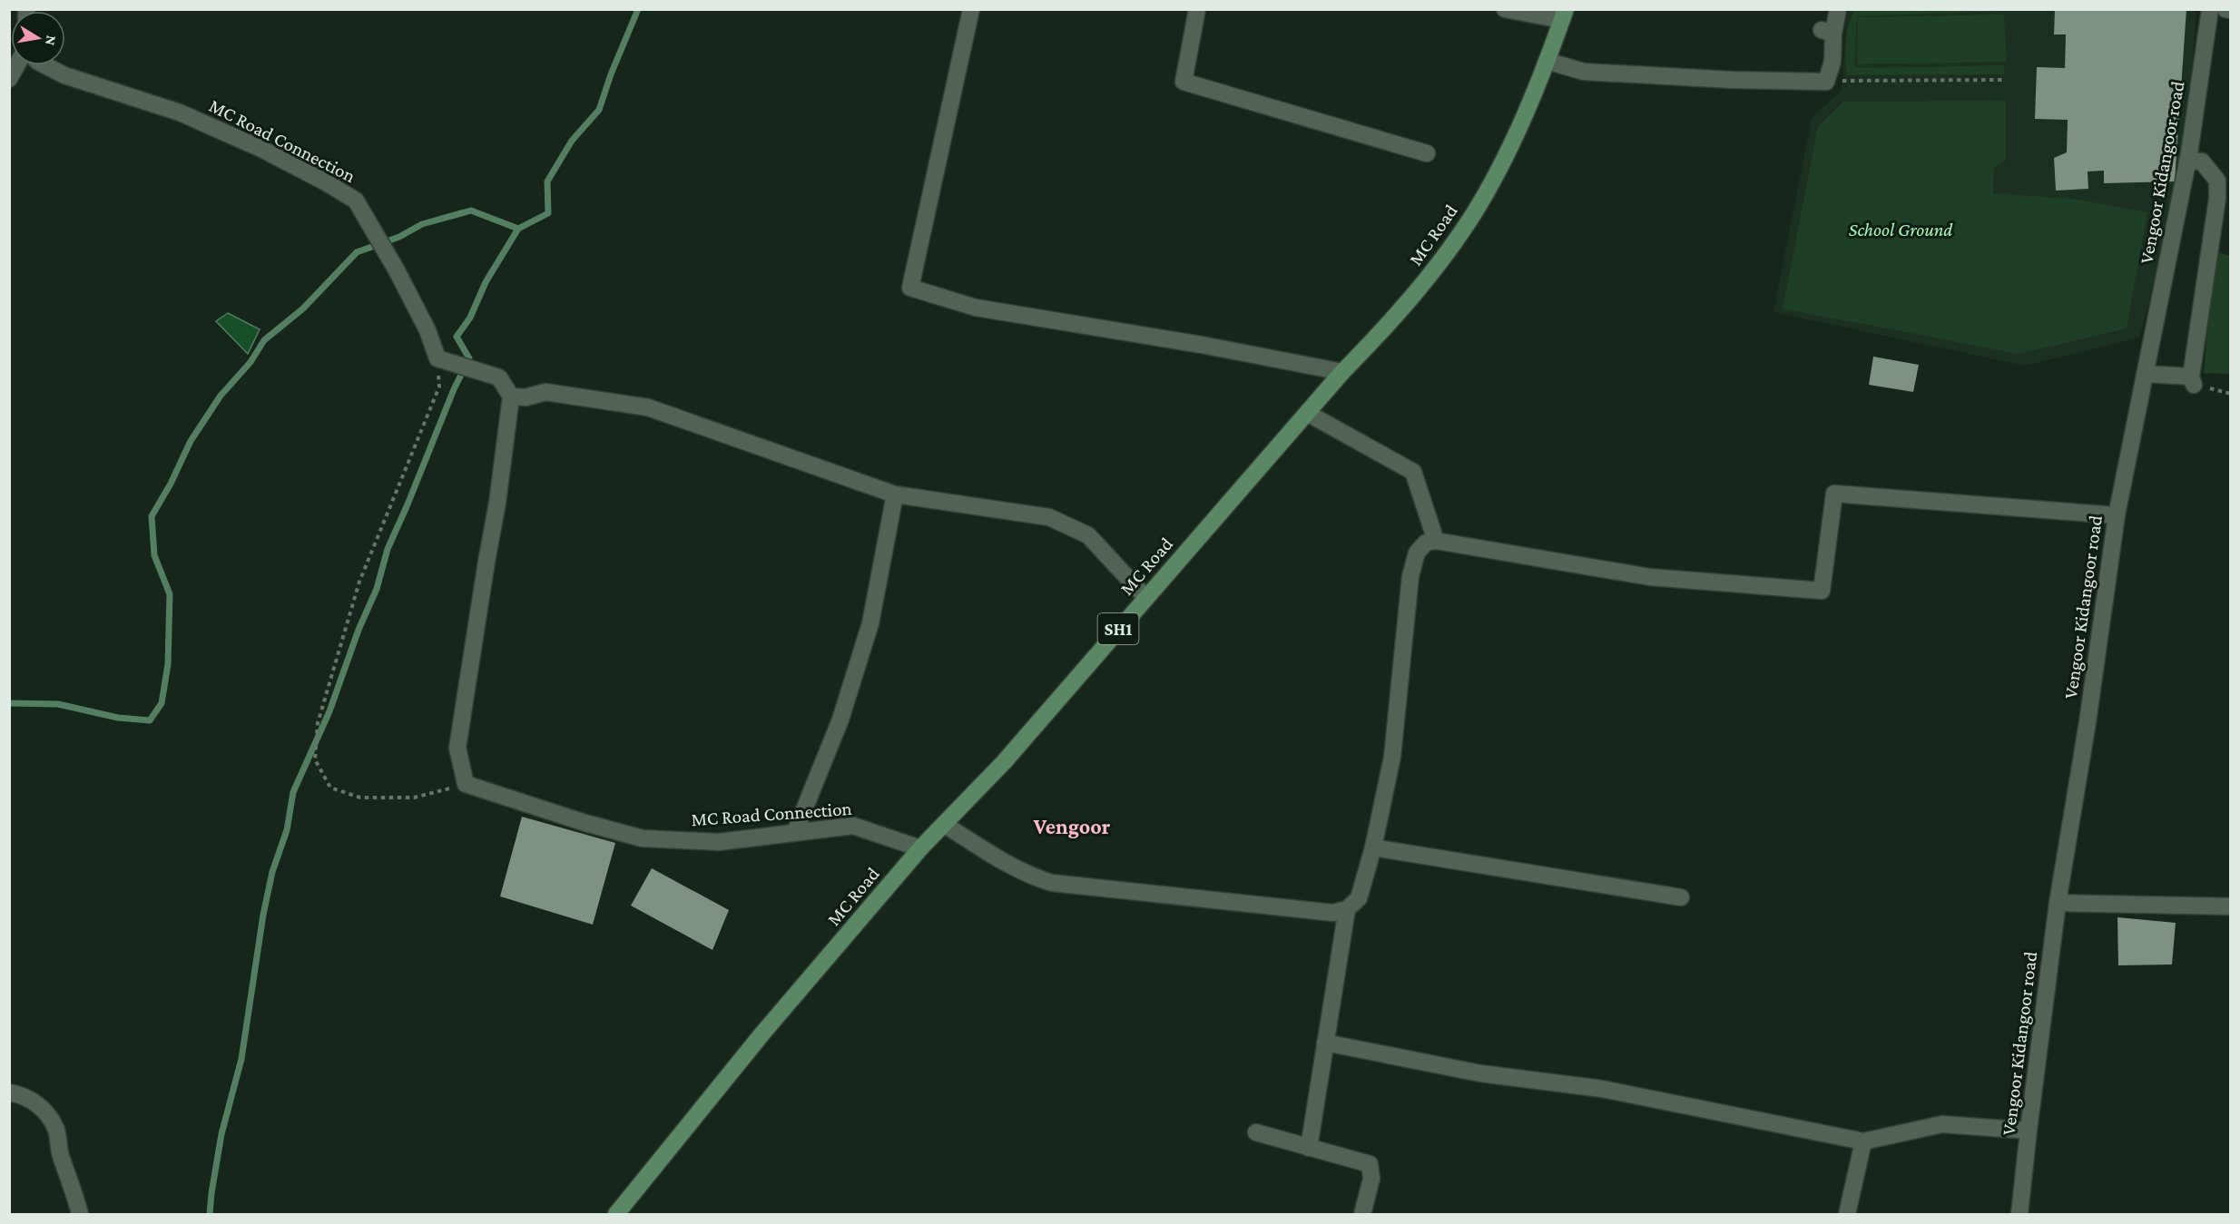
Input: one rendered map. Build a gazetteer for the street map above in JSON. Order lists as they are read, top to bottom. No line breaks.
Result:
{"streets":{"main road":["MC Road","SH1"],"street":["MC Road Connection","Vengoor Kidangoor road"]},"crossings":[["MC Road Connection","MC Road"]],"districts":["Vengoor"],"parks":["School Ground"],"north":"right"}
